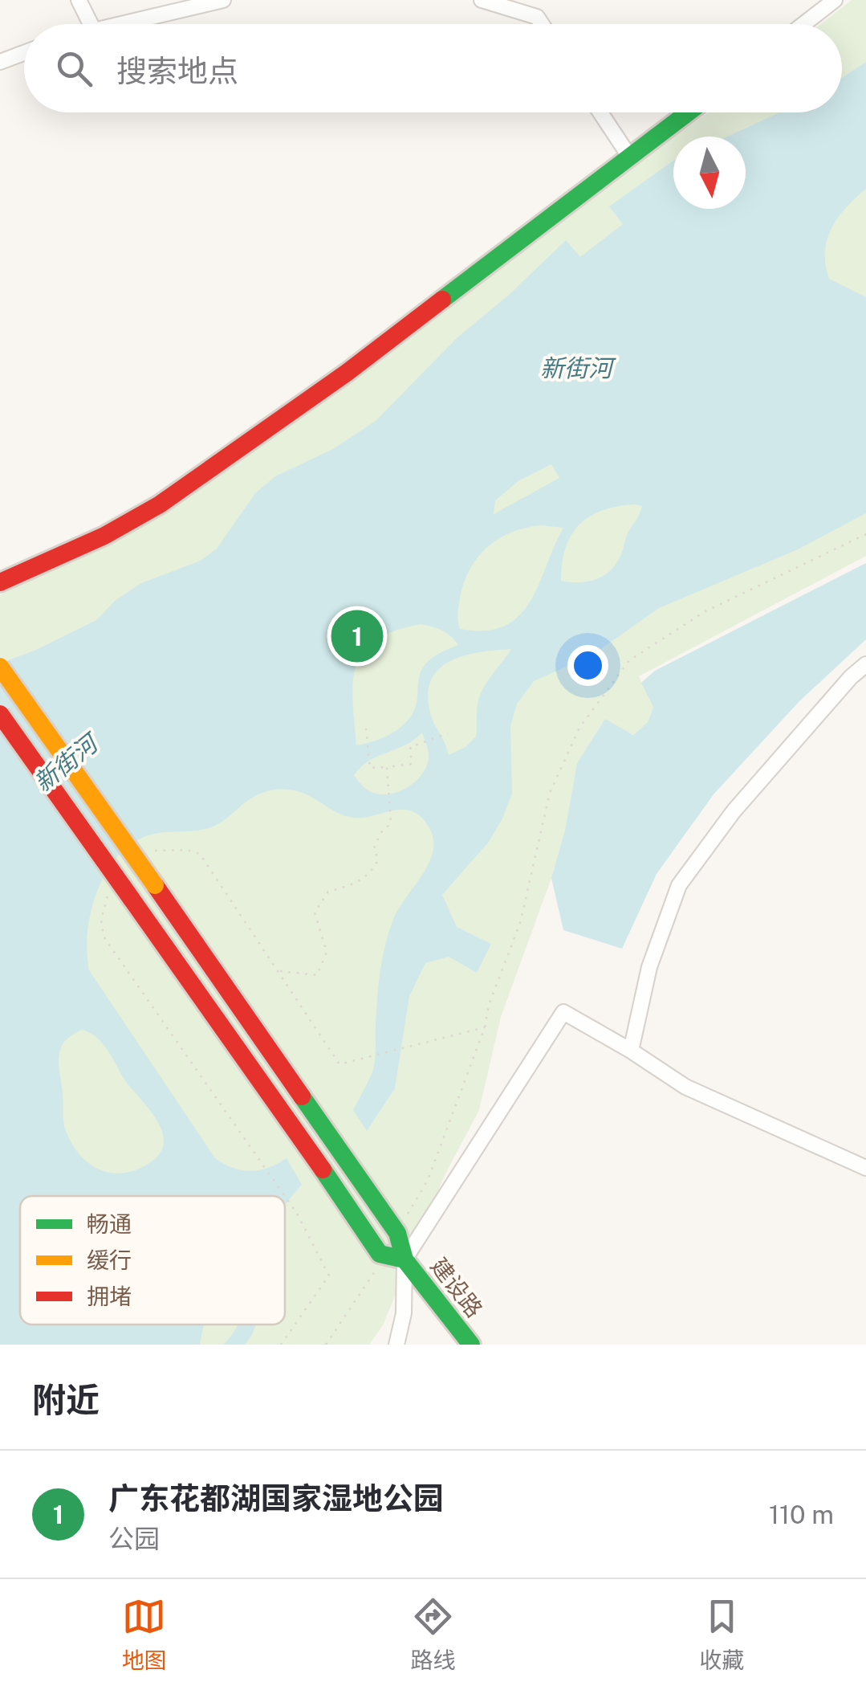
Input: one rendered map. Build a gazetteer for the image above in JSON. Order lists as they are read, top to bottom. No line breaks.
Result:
{"streets":{"main road":["建设路"]},"water":["新街河"],"legend":["畅通","缓行","拥堵"],"north":"bottom","page":{"search":"搜索地点","pins":"1","heading":"附近","list":[{"mark":"1","name":"广东花都湖国家湿地公园","note":"公园","value":"110 m"}],"nav":["地图","路线","收藏"]}}
